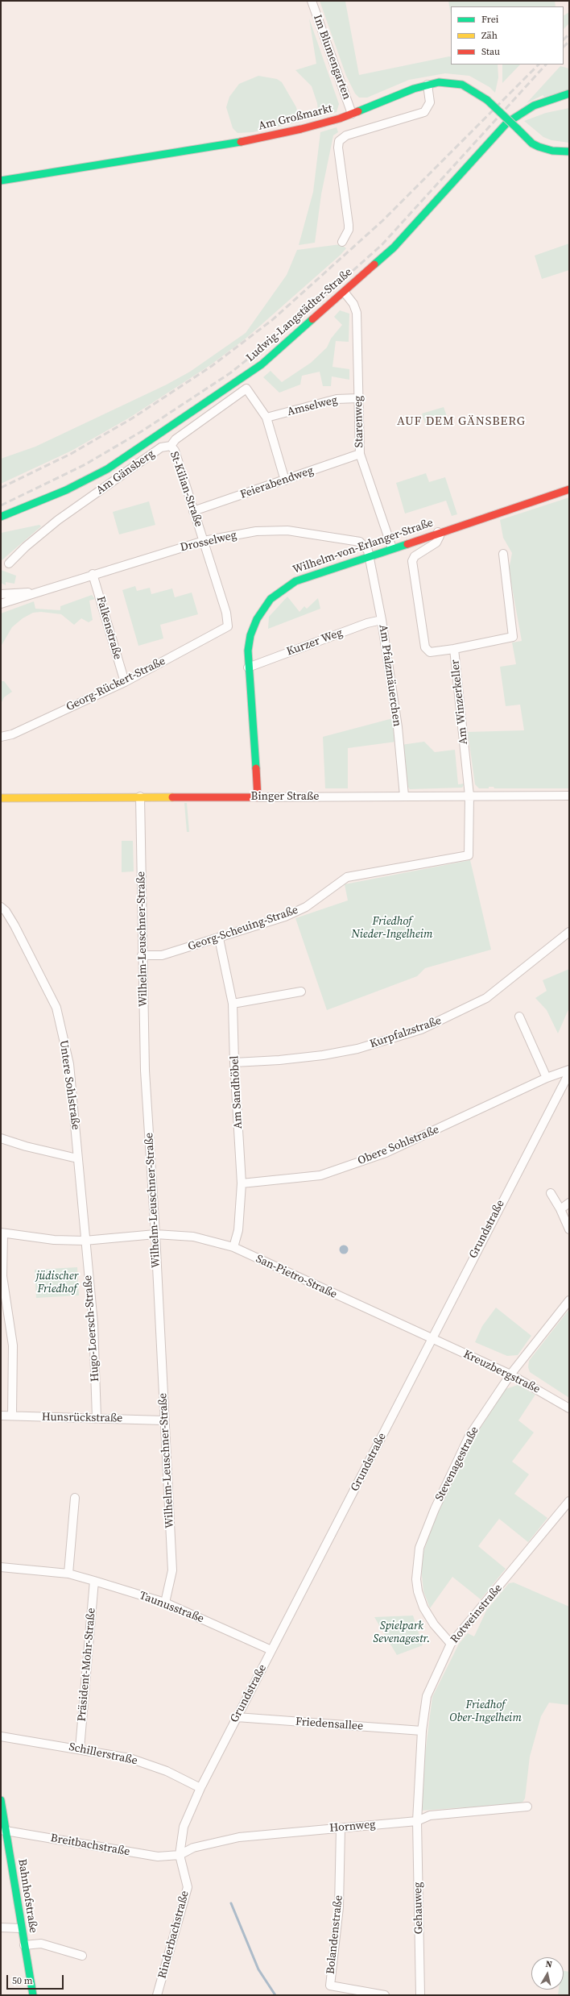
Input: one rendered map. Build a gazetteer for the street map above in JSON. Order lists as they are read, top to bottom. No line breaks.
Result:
{"streets":{"main road":["Am Großmarkt","Ludwig-Langstädter-Straße","Wilhelm-von-Erlanger-Straße","Binger Straße","Bahnhofstraße"],"street":["Im Blumengarten","Amselweg","Starenweg","Am Gänsberg","Feierabendweg","St-Kilian-Straße","Drosselweg","Falkenstraße","Kurzer Weg","Am Pfalzmäuerchen","Georg-Rückert-Straße","Am Winzerkeller","Georg-Scheuing-Straße","Wilhelm-Leuschner-Straße","Kurpfalzstraße","Untere Sohlstraße","Am Sandhöbel","Obere Sohlstraße","Grundstraße","San-Pietro-Straße","Hugo-Loersch-Straße","Kreuzbergstraße","Hunsrückstraße","Stevenagestraße","Taunusstraße","Rotweinstraße","Präsident-Mohr-Straße","Friedensallee","Schillerstraße","Hornweg","Breitbachstraße","Gehauweg","Rinderbachstraße","Bolandenstraße"]},"crossings":[["Im Blumengarten","Am Großmarkt"],["Ludwig-Langstädter-Straße","Starenweg"],["Amselweg","Starenweg"],["Amselweg","Am Gänsberg"],["Starenweg","Feierabendweg"],["Starenweg","Wilhelm-von-Erlanger-Straße"],["Am Gänsberg","St-Kilian-Straße"],["Feierabendweg","St-Kilian-Straße"],["St-Kilian-Straße","Drosselweg"],["St-Kilian-Straße","Georg-Rückert-Straße"],["Drosselweg","Wilhelm-von-Erlanger-Straße"],["Drosselweg","Falkenstraße"],["Drosselweg","Am Pfalzmäuerchen"],["Wilhelm-von-Erlanger-Straße","Kurzer Weg"],["Wilhelm-von-Erlanger-Straße","Am Pfalzmäuerchen"],["Wilhelm-von-Erlanger-Straße","Binger Straße"],["Falkenstraße","Georg-Rückert-Straße"],["Kurzer Weg","Am Pfalzmäuerchen"],["Am Pfalzmäuerchen","Binger Straße"],["Am Winzerkeller","Binger Straße"],["Am Winzerkeller","Georg-Scheuing-Straße"],["Binger Straße","Georg-Scheuing-Straße"],["Binger Straße","Wilhelm-Leuschner-Straße"],["Georg-Scheuing-Straße","Wilhelm-Leuschner-Straße"],["Georg-Scheuing-Straße","Am Sandhöbel"],["Wilhelm-Leuschner-Straße","San-Pietro-Straße"],["Wilhelm-Leuschner-Straße","Hunsrückstraße"],["Wilhelm-Leuschner-Straße","Taunusstraße"],["Kurpfalzstraße","Am Sandhöbel"],["Untere Sohlstraße","San-Pietro-Straße"],["Untere Sohlstraße","Hugo-Loersch-Straße"],["Am Sandhöbel","Obere Sohlstraße"],["Am Sandhöbel","San-Pietro-Straße"],["Grundstraße","San-Pietro-Straße"],["Grundstraße","Kreuzbergstraße"],["Grundstraße","Taunusstraße"],["Grundstraße","Friedensallee"],["Grundstraße","Schillerstraße"],["Grundstraße","Hornweg"],["Grundstraße","Breitbachstraße"],["Grundstraße","Rinderbachstraße"],["San-Pietro-Straße","Hugo-Loersch-Straße"],["San-Pietro-Straße","Kreuzbergstraße"],["Hugo-Loersch-Straße","Hunsrückstraße"],["Kreuzbergstraße","Stevenagestraße"],["Stevenagestraße","Rotweinstraße"],["Taunusstraße","Präsident-Mohr-Straße"],["Rotweinstraße","Friedensallee"],["Rotweinstraße","Hornweg"],["Rotweinstraße","Gehauweg"],["Präsident-Mohr-Straße","Schillerstraße"],["Hornweg","Breitbachstraße"],["Hornweg","Gehauweg"],["Hornweg","Rinderbachstraße"],["Hornweg","Bolandenstraße"],["Breitbachstraße","Bahnhofstraße"],["Breitbachstraße","Rinderbachstraße"]],"districts":["AUF DEM GÄNSBERG"],"parks":["Friedhof Nieder-Ingelheim","jüdischer Friedhof","Spielpark Sevenagestr.","Friedhof Ober-Ingelheim"],"legend":["Frei","Zäh","Stau"],"scale_bar":"50 m","north":"top"}
